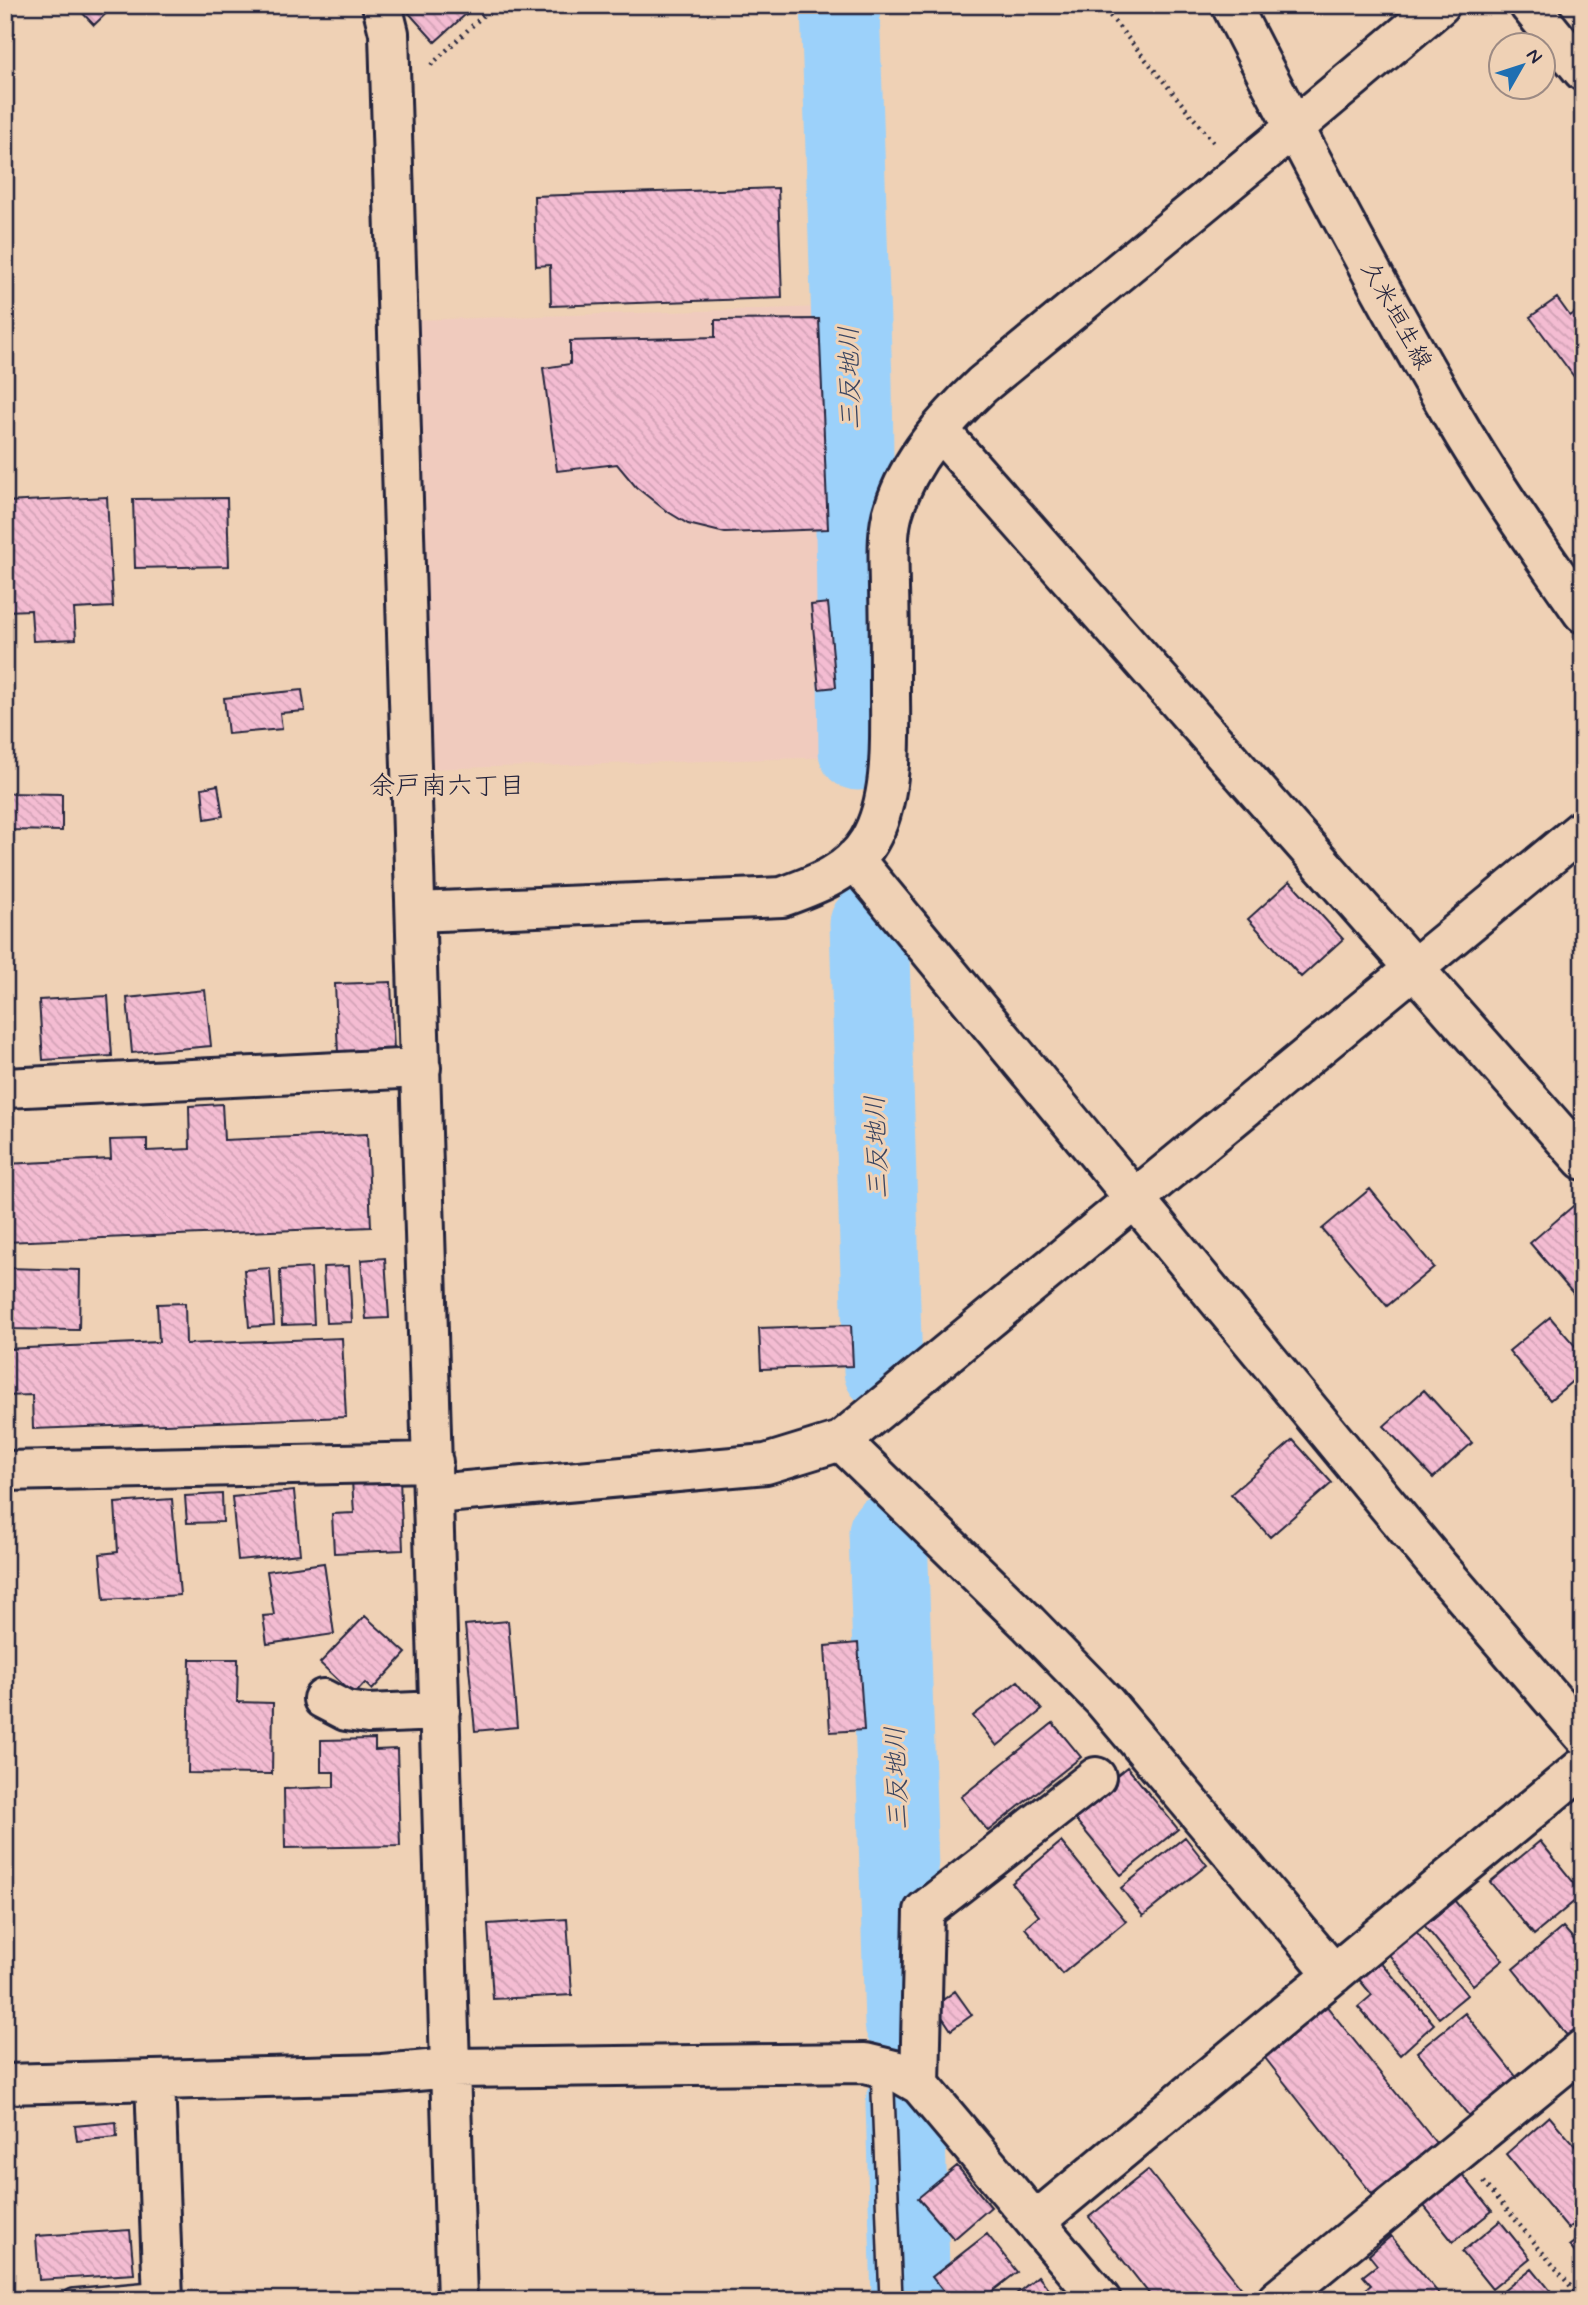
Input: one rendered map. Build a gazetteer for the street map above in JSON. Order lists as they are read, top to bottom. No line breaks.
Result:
{"streets":{"street":["久米垣生線"]},"districts":["余戸南六丁目"],"water":["三反地川"],"north":"top right"}
